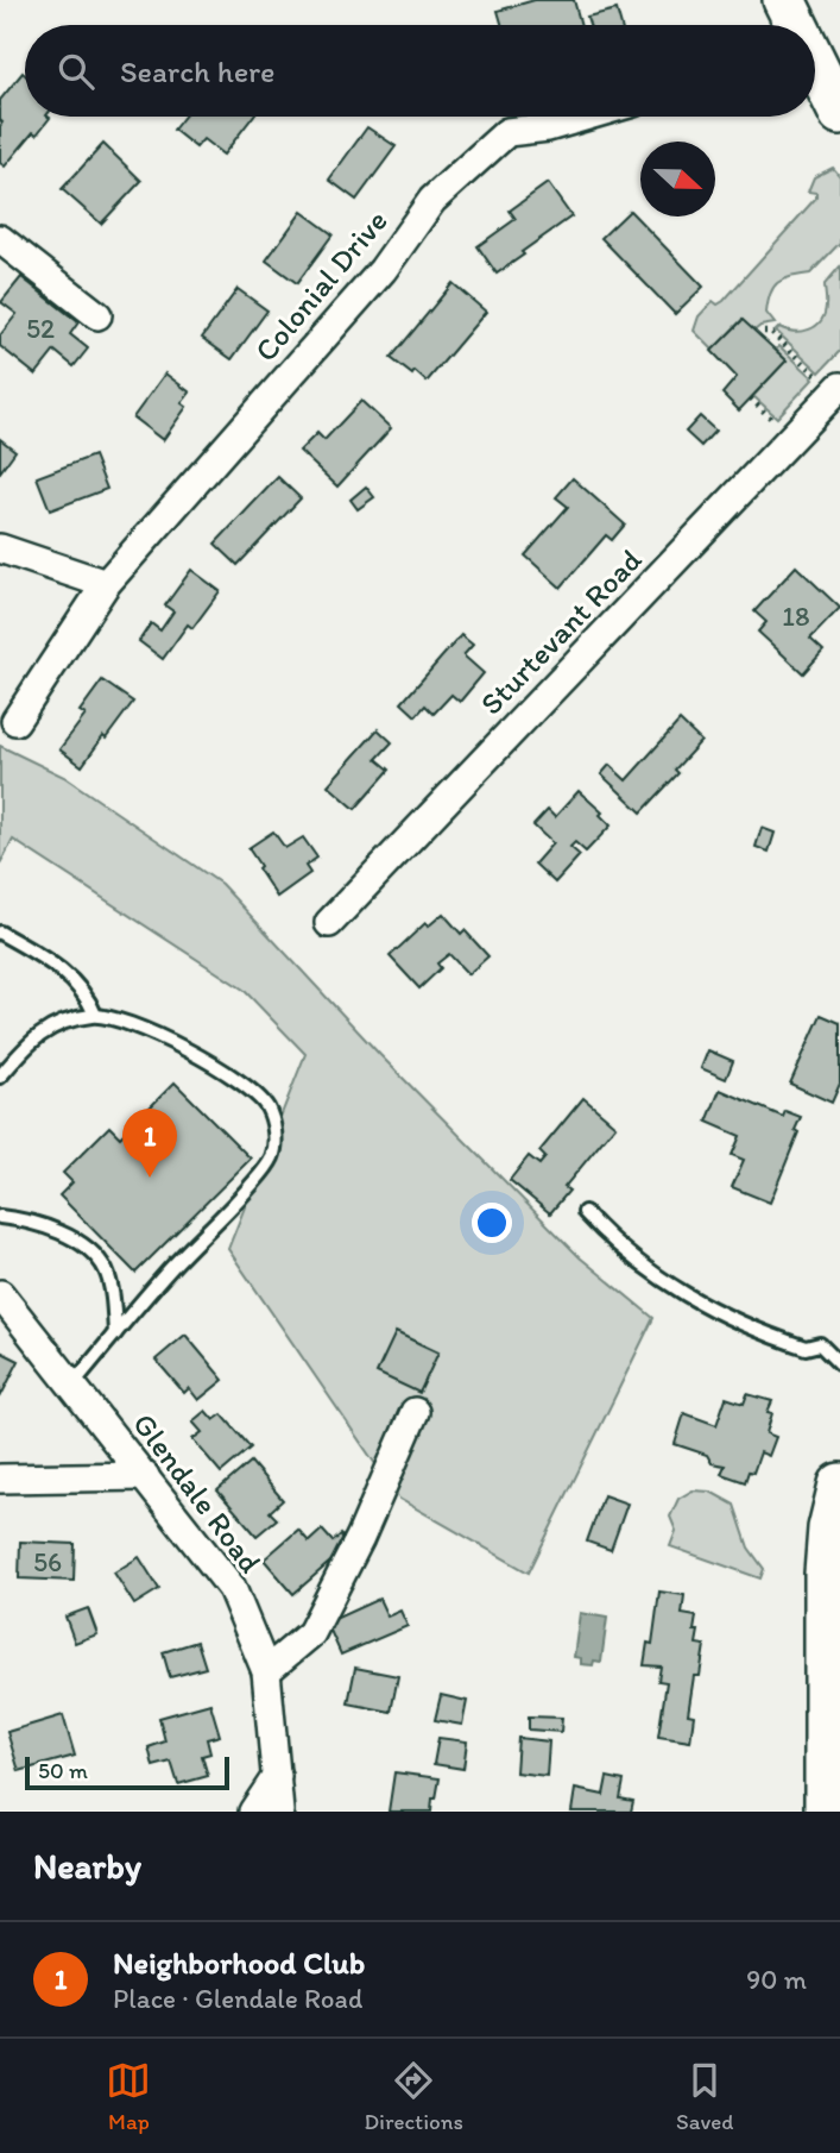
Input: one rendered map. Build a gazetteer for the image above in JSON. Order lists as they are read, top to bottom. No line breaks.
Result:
{"streets":{"street":["Colonial Drive","Sturtevant Road","Glendale Road"]},"house_numbers":["52","18","56"],"scale_bar":"50 m","north":"right","page":{"search":"Search here","pins":"1","scale":"50 m","heading":"Nearby","list":[{"mark":"1","name":"Neighborhood Club","note":"Place · Glendale Road","value":"90 m"}],"nav":["Map","Directions","Saved"]}}
